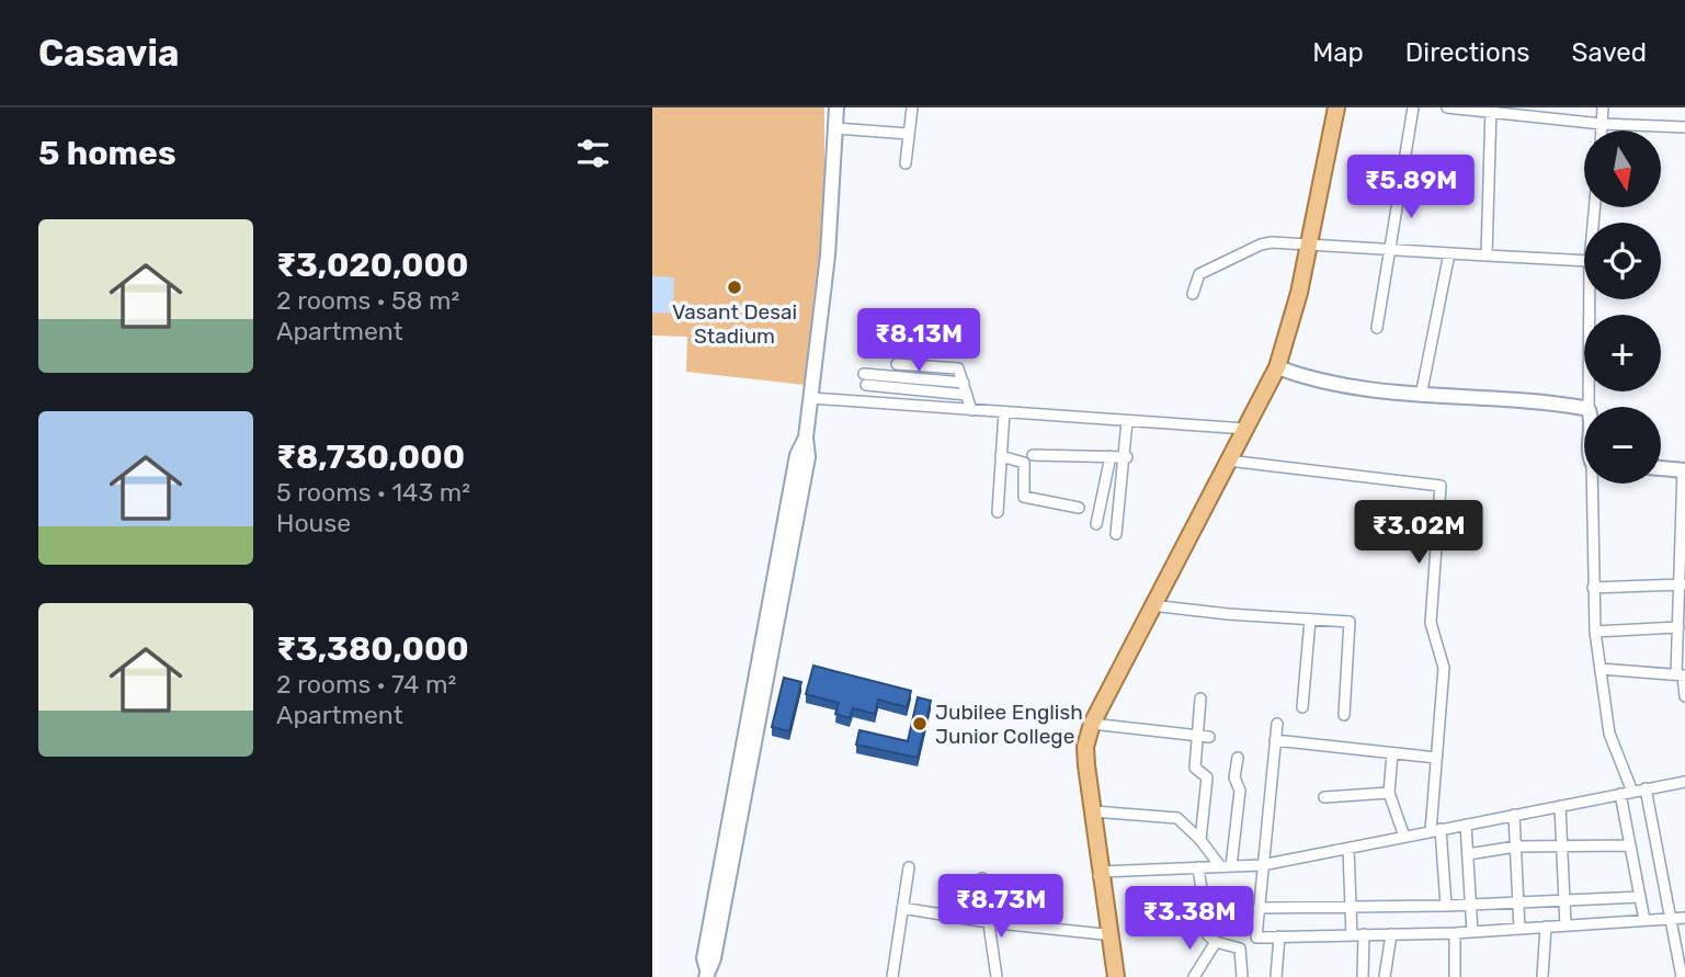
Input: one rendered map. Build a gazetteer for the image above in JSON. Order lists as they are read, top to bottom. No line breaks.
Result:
{"places":["Vasant Desai Stadium","Jubilee English Junior College"],"north":"bottom","page":{"header":"Casavia","nav":["Map","Directions","Saved"],"heading":"5 homes","map_buttons":["+","−"],"price":["₹5.89M","₹8.13M","₹3.02M","₹8.73M","₹3.38M"],"list":[{"name":"₹3,020,000","note":"2 rooms · 58 m² · Apartment"},{"name":"₹8,730,000","note":"5 rooms · 143 m² · House"},{"name":"₹3,380,000","note":"2 rooms · 74 m² · Apartment"}]}}
